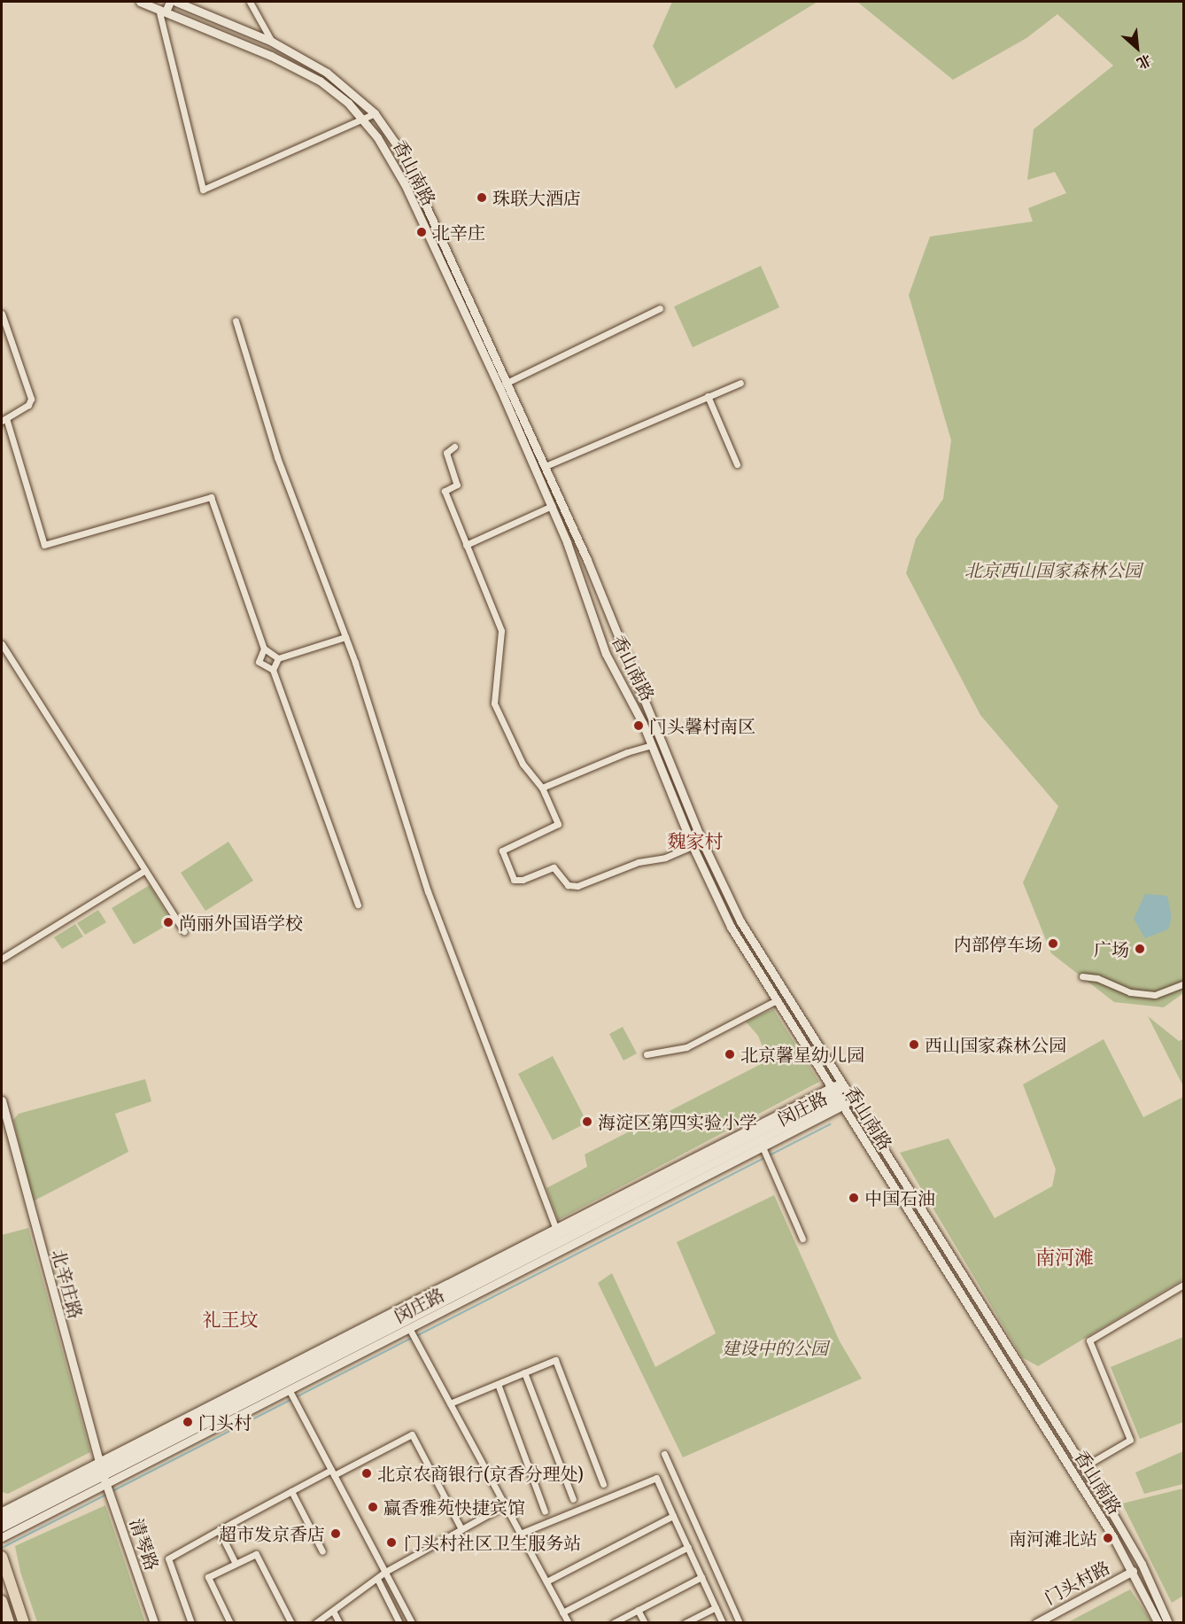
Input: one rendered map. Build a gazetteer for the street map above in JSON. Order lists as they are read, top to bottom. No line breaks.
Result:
{"streets":{"main road":["香山南路","闵庄路","北辛庄路","清琴路","门头村路"]},"crossings":[["香山南路","闵庄路"],["香山南路","门头村路"],["闵庄路","北辛庄路"],["闵庄路","清琴路"],["北辛庄路","清琴路"]],"districts":["魏家村","南河滩","礼王坟"],"parks":["北京西山国家森林公园","建设中的公园"],"places":["珠联大酒店","北辛庄","门头馨村南区","尚丽外国语学校","内部停车场","广场","西山国家森林公园","北京馨星幼儿园","海淀区第四实验小学","中国石油","门头村","北京农商银行(京香分理处)","赢香雅苑快捷宾馆","超市发京香店","南河滩北站","门头村社区卫生服务站"],"north":"bottom right"}
